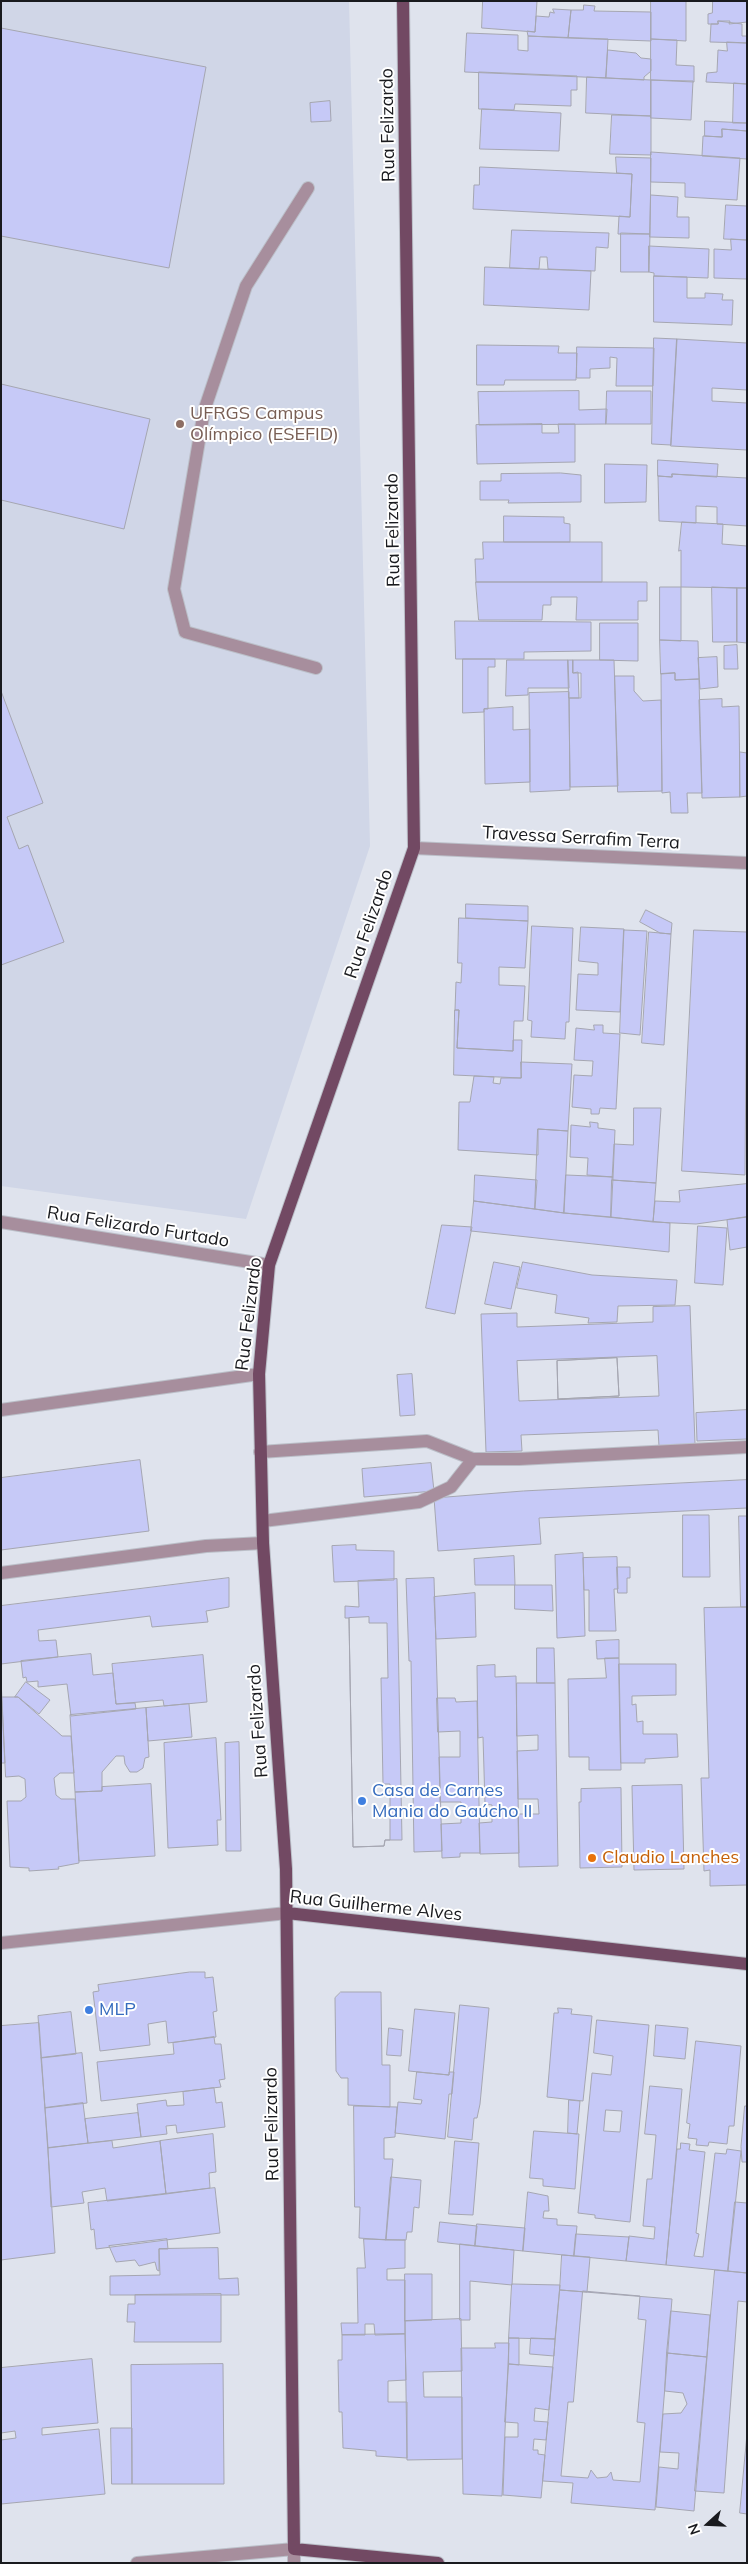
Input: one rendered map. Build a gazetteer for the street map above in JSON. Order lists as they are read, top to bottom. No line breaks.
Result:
{"streets":{"main road":["Rua Felizardo","Rua Guilherme Alves"],"street":["Travessa Serrafim Terra","Rua Felizardo Furtado"]},"crossings":[["Rua Felizardo","Travessa Serrafim Terra"],["Rua Felizardo","Rua Felizardo Furtado"],["Rua Felizardo","Rua Guilherme Alves"]],"places":["UFRGS Campus Olímpico (ESEFID)","Casa de Carnes Mania do Gaúcho II","Claudio Lanches","MLP"],"north":"left"}
